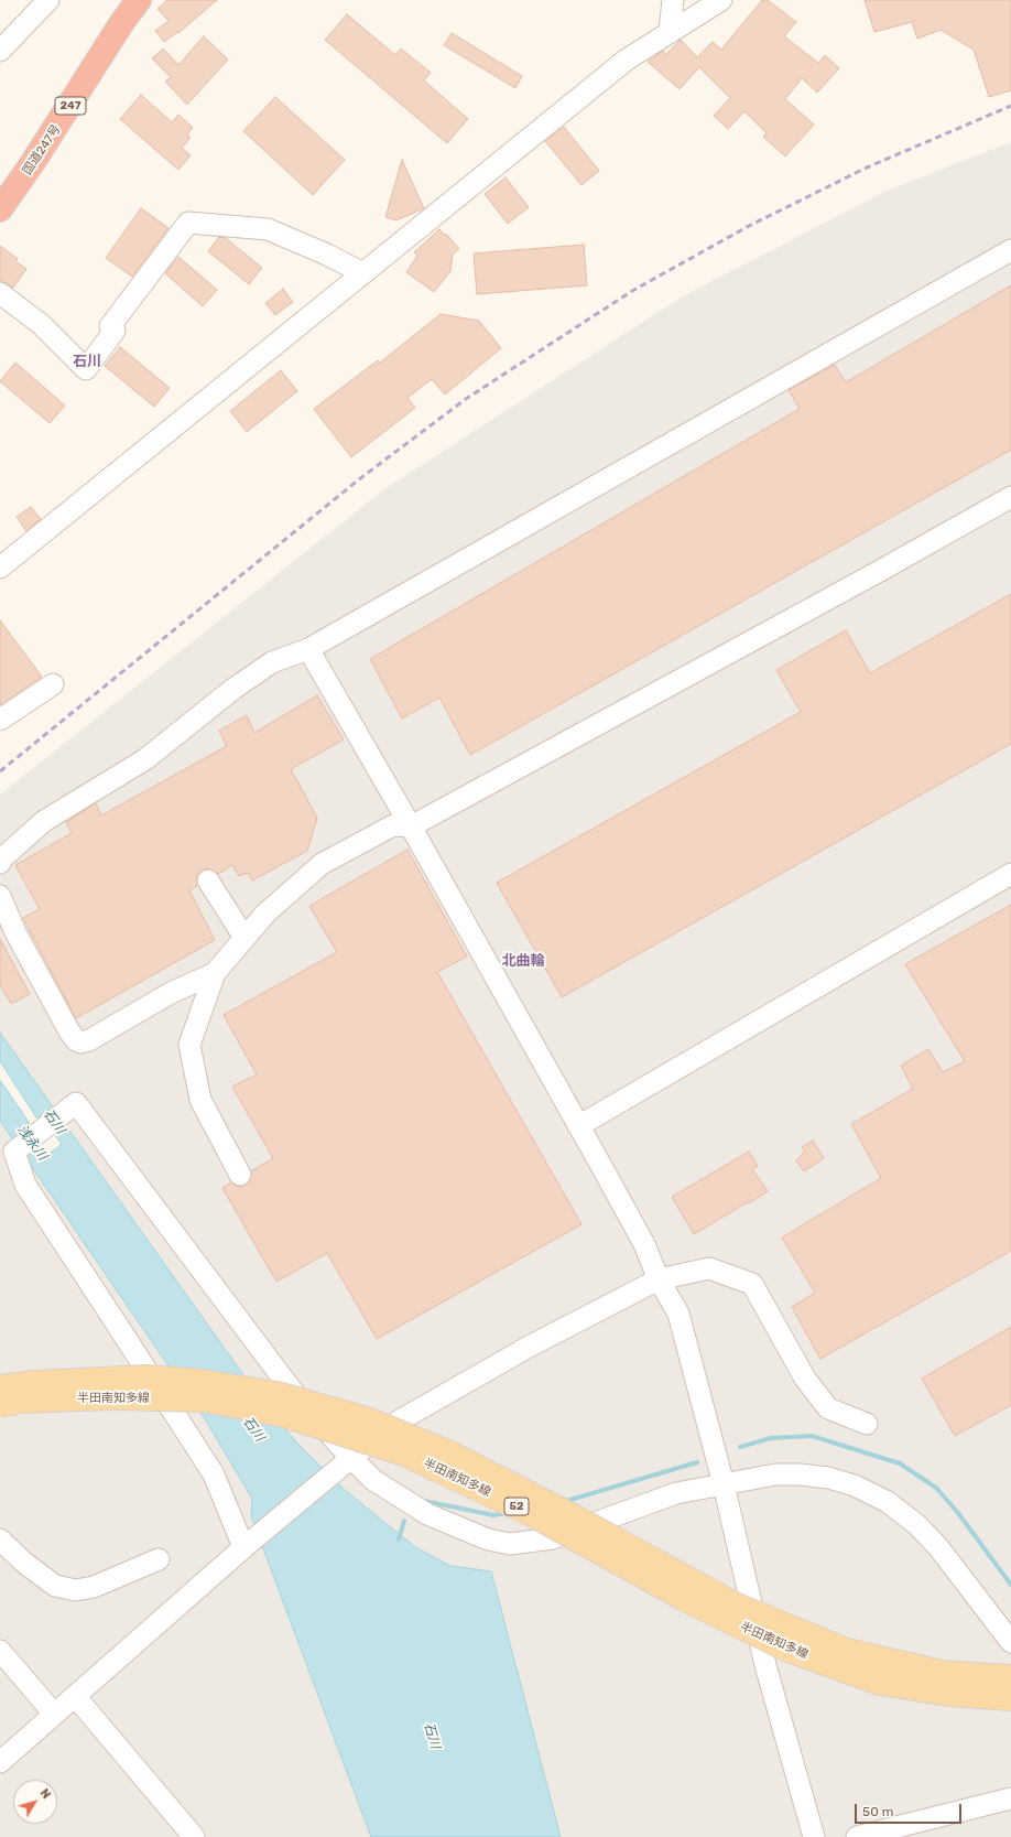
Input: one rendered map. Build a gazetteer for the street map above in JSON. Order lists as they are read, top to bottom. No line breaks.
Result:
{"streets":{"highway":["247","国道247号"],"main road":["半田南知多線","52"]},"districts":["石川","北曲輪"],"water":["石川","浅永川"],"scale_bar":"50 m","north":"top right"}
